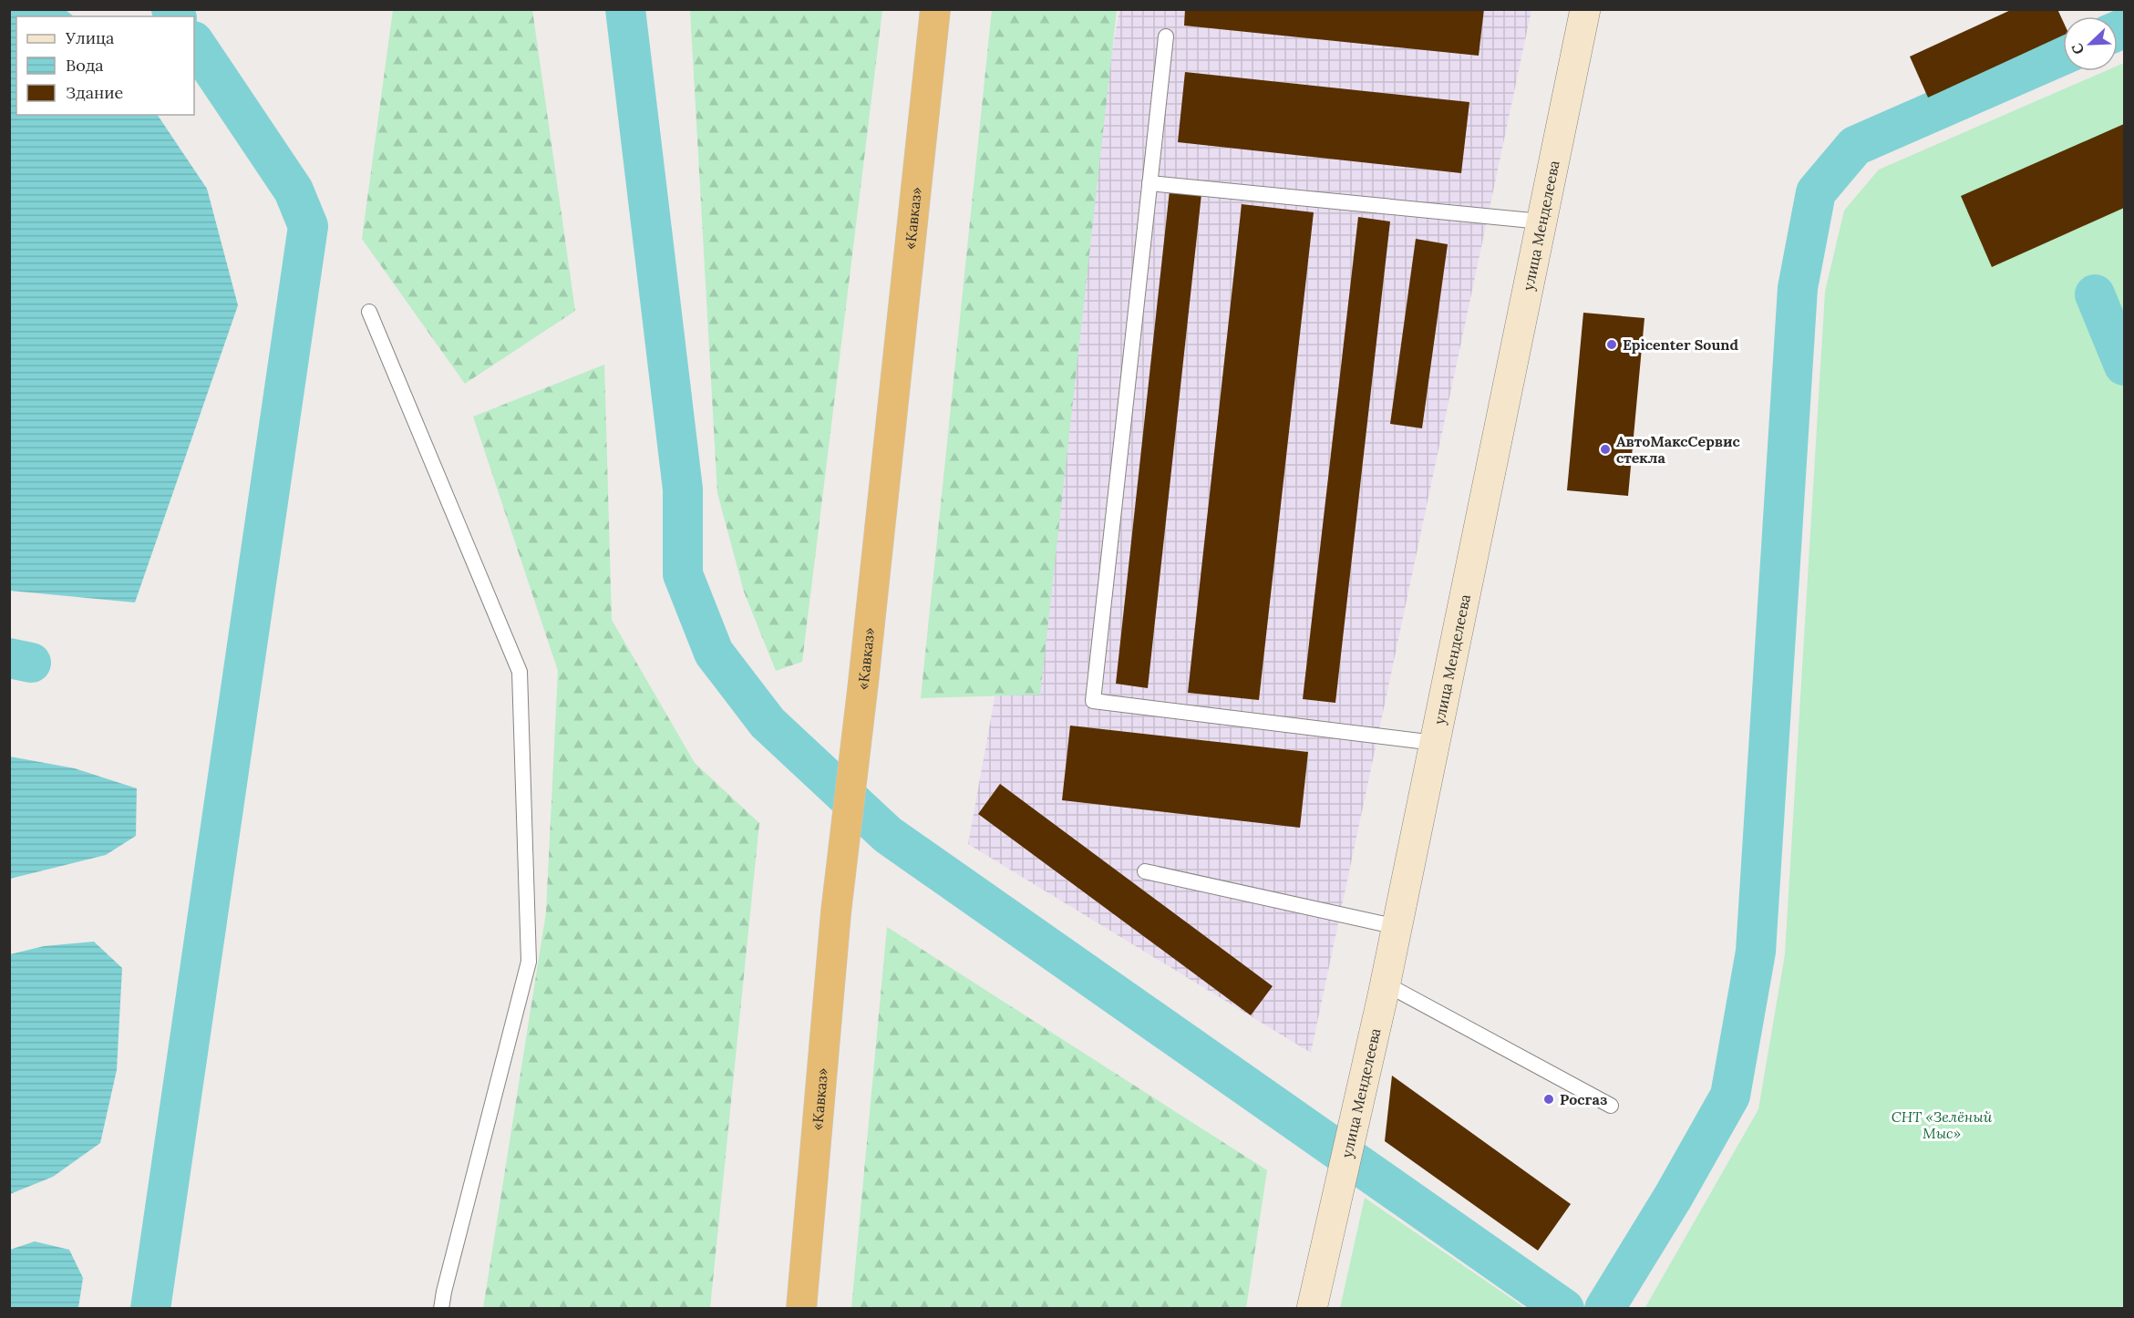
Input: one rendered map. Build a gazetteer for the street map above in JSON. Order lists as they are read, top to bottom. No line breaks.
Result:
{"streets":{"highway":["«Кавказ»"],"main road":["улица Менделеева"]},"parks":["СНТ «Зелёный Мыс»"],"places":["Epicenter Sound","АвтоМаксСервис стекла","Росгаз"],"legend":["Улица","Вода","Здание"],"north":"bottom left"}
